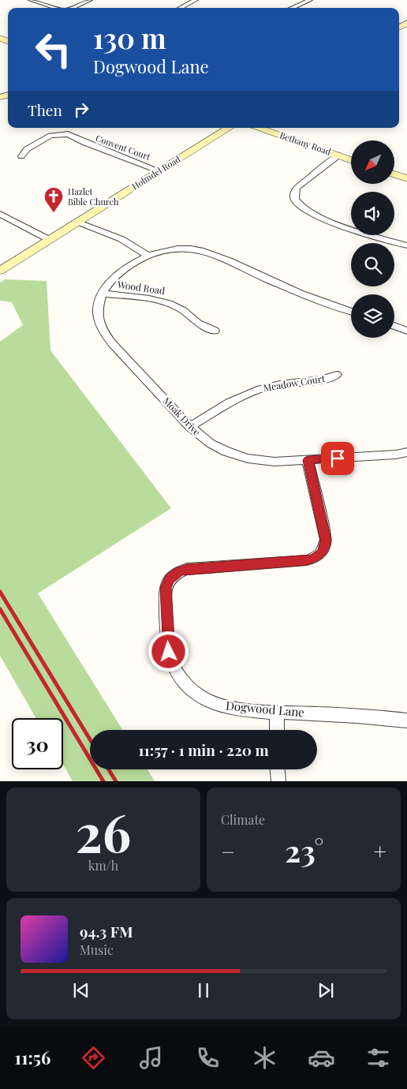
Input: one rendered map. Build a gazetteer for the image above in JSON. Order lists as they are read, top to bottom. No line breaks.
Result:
{"streets":{"main road":["Bethany Road","Holmdel Road"],"street":["Convent Court","Wood Road","Meadow Court","Moak Drive","Dogwood Lane"]},"crossings":[["Convent Court","Holmdel Road"],["Wood Road","Moak Drive"],["Meadow Court","Moak Drive"],["Moak Drive","Dogwood Lane"]],"places":{"church":["Hazlet Bible Church"]},"north":"bottom left","page":{"turn":["130 m","Dogwood Lane"],"then":"Then","limit":"30","trip":"11:57 · 1 min · 220 m","tile":[["26","km/h"],"Climate"],"heat":["−","23°","+"],"song":["94.3 FM","Music"],"tabs":"11:56"}}
